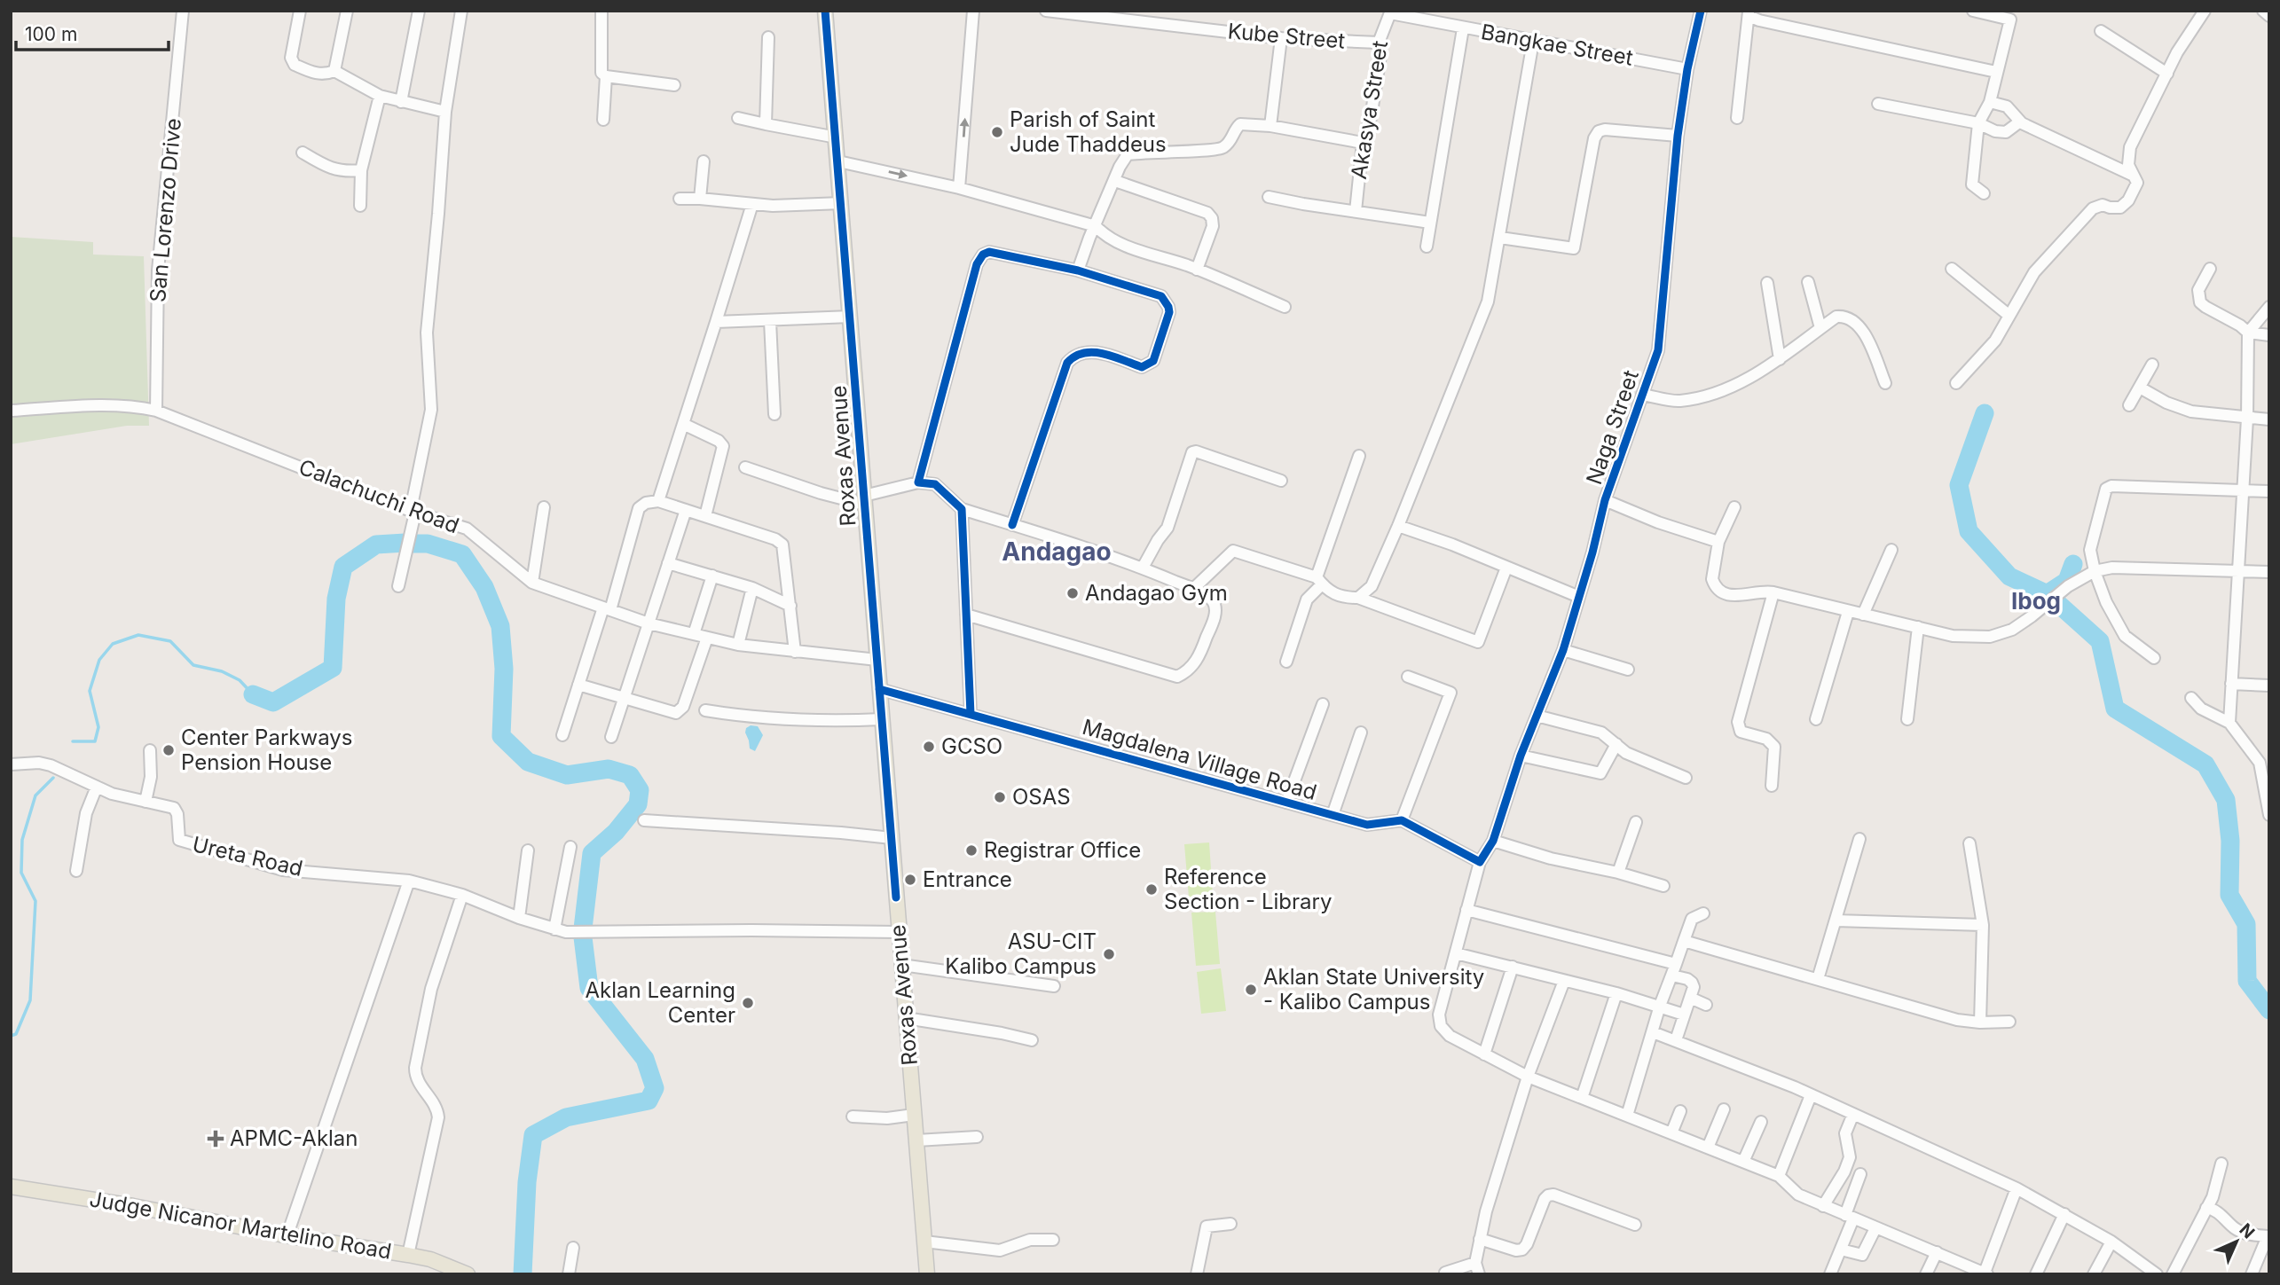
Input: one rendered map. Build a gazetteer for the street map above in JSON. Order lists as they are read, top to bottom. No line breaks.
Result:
{"streets":{"main road":["Roxas Avenue","Judge Nicanor Martelino Road"],"street":["Kube Street","Bangkae Street","Akasya Street","San Lorenzo Drive","Naga Street","Calachuchi Road","Magdalena Village Road","Ureta Road"]},"crossings":[["Kube Street","Akasya Street"],["Bangkae Street","Akasya Street"],["Bangkae Street","Naga Street"],["San Lorenzo Drive","Calachuchi Road"],["Roxas Avenue","Calachuchi Road"],["Roxas Avenue","Magdalena Village Road"]],"districts":["Andagao","Ibog"],"places":{"other":["Parish of Saint Jude Thaddeus","Andagao Gym","GCSO","Center Parkways Pension House","OSAS","Registrar Office","Entrance","Reference Section - Library","ASU-CIT Kalibo Campus","Aklan State University - Kalibo Campus","Aklan Learning Center"],"health":["APMC-Aklan"]},"scale_bar":"100 m","north":"top right"}
